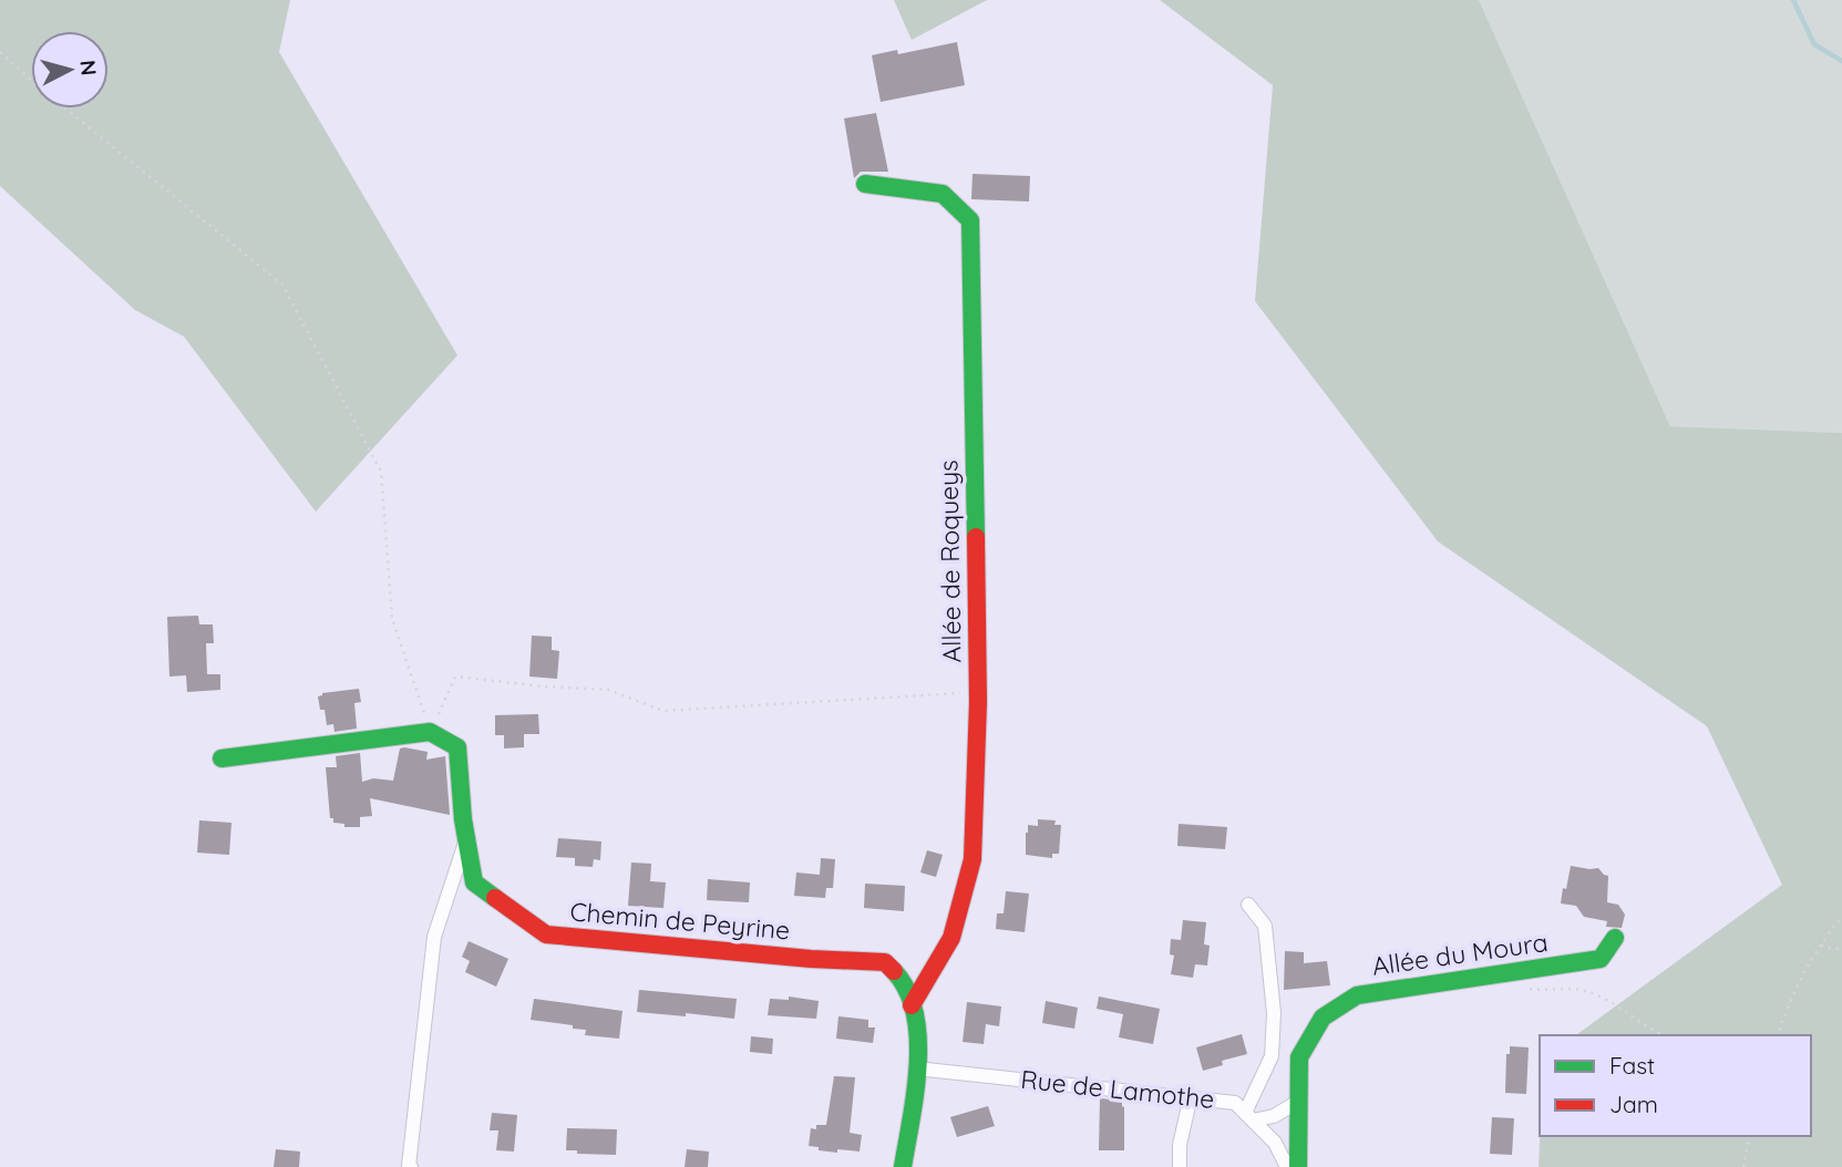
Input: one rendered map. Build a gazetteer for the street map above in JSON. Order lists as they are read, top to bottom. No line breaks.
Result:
{"streets":{"street":["Allée de Roqueys","Chemin de Peyrine","Allée du Moura","Rue de Lamothe"]},"crossings":[["Allée de Roqueys","Chemin de Peyrine"]],"legend":["Fast","Jam"],"north":"right"}
